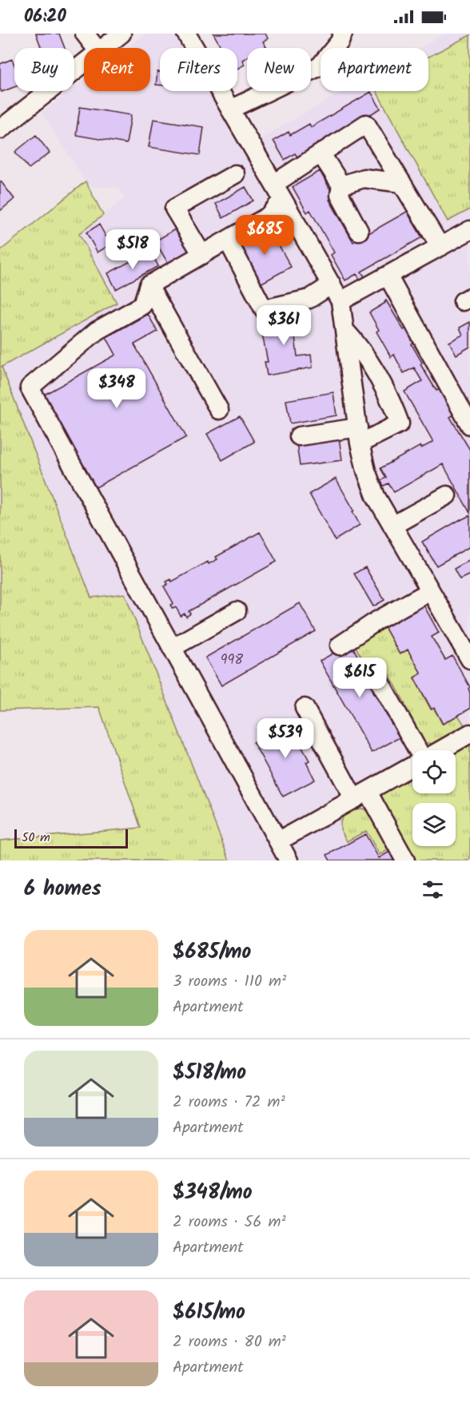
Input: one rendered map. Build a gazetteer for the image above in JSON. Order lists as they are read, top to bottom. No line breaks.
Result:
{"house_numbers":["998"],"scale_bar":"50 m","page":{"status":"06:20","chip":["Buy","Rent","Filters","New","Apartment"],"price":["$685","$518","$361","$348","$615","$539"],"scale":"50 m","heading":"6 homes","list":[{"name":"$685/mo","note":"3 rooms · 110 m² · Apartment"},{"name":"$518/mo","note":"2 rooms · 72 m² · Apartment"},{"name":"$348/mo","note":"2 rooms · 56 m² · Apartment"},{"name":"$615/mo","note":"2 rooms · 80 m² · Apartment"}]}}
